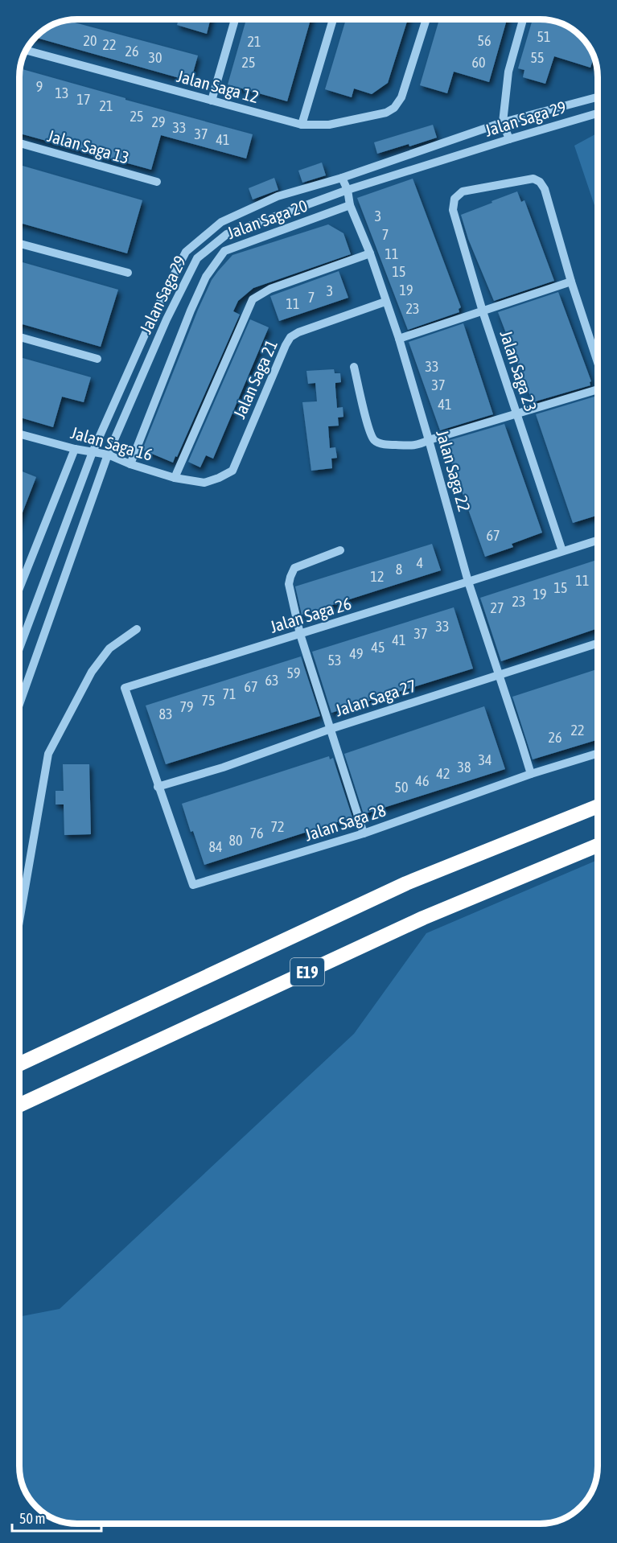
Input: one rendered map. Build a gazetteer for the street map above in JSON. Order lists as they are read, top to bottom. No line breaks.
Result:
{"streets":{"highway":["E19"],"street":["Jalan Saga 12","Jalan Saga 29","Jalan Saga 13","Jalan Saga 20","Jalan Saga 23","Jalan Saga 21","Jalan Saga 16","Jalan Saga 22","Jalan Saga 26","Jalan Saga 27","Jalan Saga 28"]},"crossings":[["Jalan Saga 29","Jalan Saga 16"],["Jalan Saga 29","Jalan Saga 22"],["Jalan Saga 20","Jalan Saga 16"],["Jalan Saga 20","Jalan Saga 22"],["Jalan Saga 23","Jalan Saga 26"],["Jalan Saga 21","Jalan Saga 16"],["Jalan Saga 21","Jalan Saga 22"],["Jalan Saga 22","Jalan Saga 26"],["Jalan Saga 22","Jalan Saga 27"],["Jalan Saga 22","Jalan Saga 28"],["Jalan Saga 26","Jalan Saga 27"],["Jalan Saga 26","Jalan Saga 28"],["Jalan Saga 27","Jalan Saga 28"]],"house_numbers":["51","20","56","21","22","26","30","55","25","60","9","13","17","21","25","29","33","37","41","3","7","11","15","19","3","7","11","23","33","37","41","67","4","8","12","11","15","19","23","27","33","37","41","45","49","53","59","63","67","71","75","79","83","22","26","34","38","42","46","50","72","76","80","84"],"scale_bar":"50 m"}
